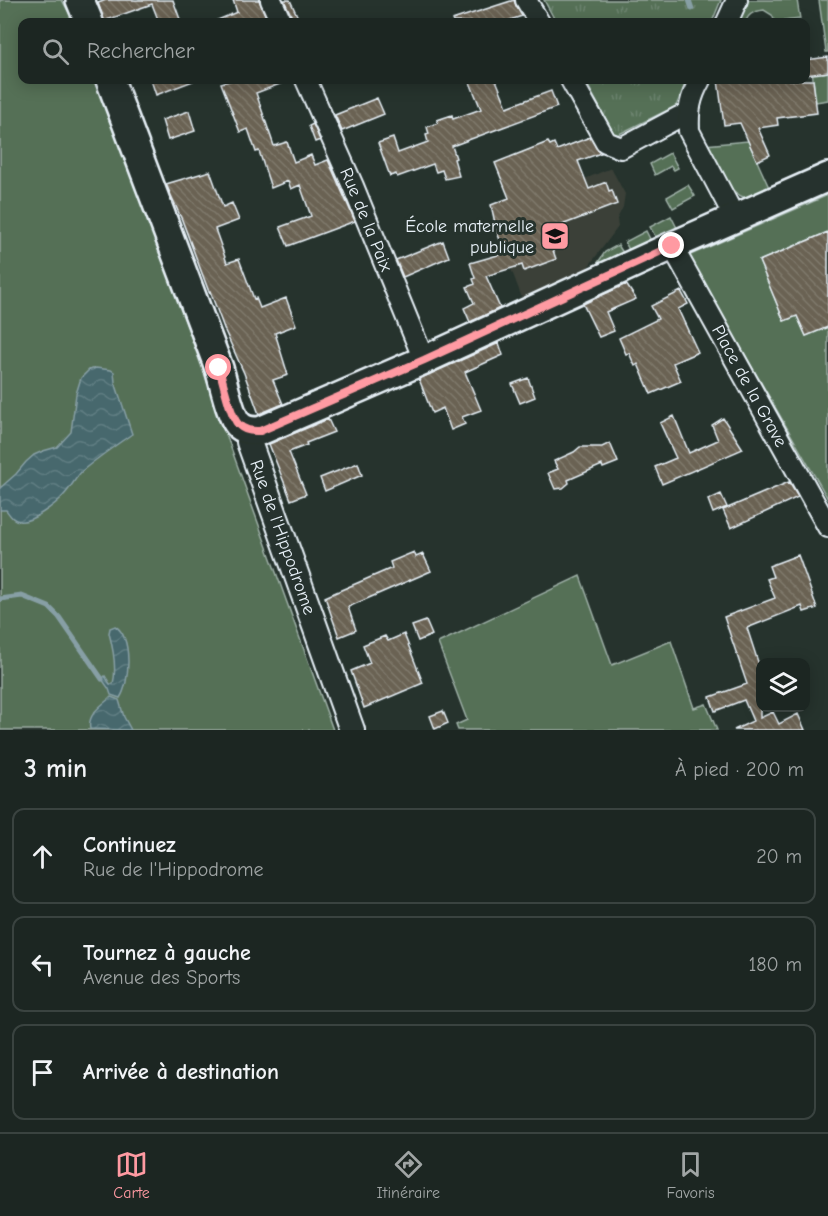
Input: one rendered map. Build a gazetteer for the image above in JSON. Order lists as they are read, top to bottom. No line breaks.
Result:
{"streets":{"street":["Rue de la Paix","Place de la Grave","Rue de l'Hippodrome"]},"places":{"school or university":["École maternelle publique"]},"page":{"search":"Rechercher","heading":["3 min","À pied · 200 m"],"list":[["Continuez","Rue de l'Hippodrome","20 m"],["Tournez à gauche","Avenue des Sports","180 m"],"Arrivée à destination"],"nav":["Carte","Itinéraire","Favoris"]}}
